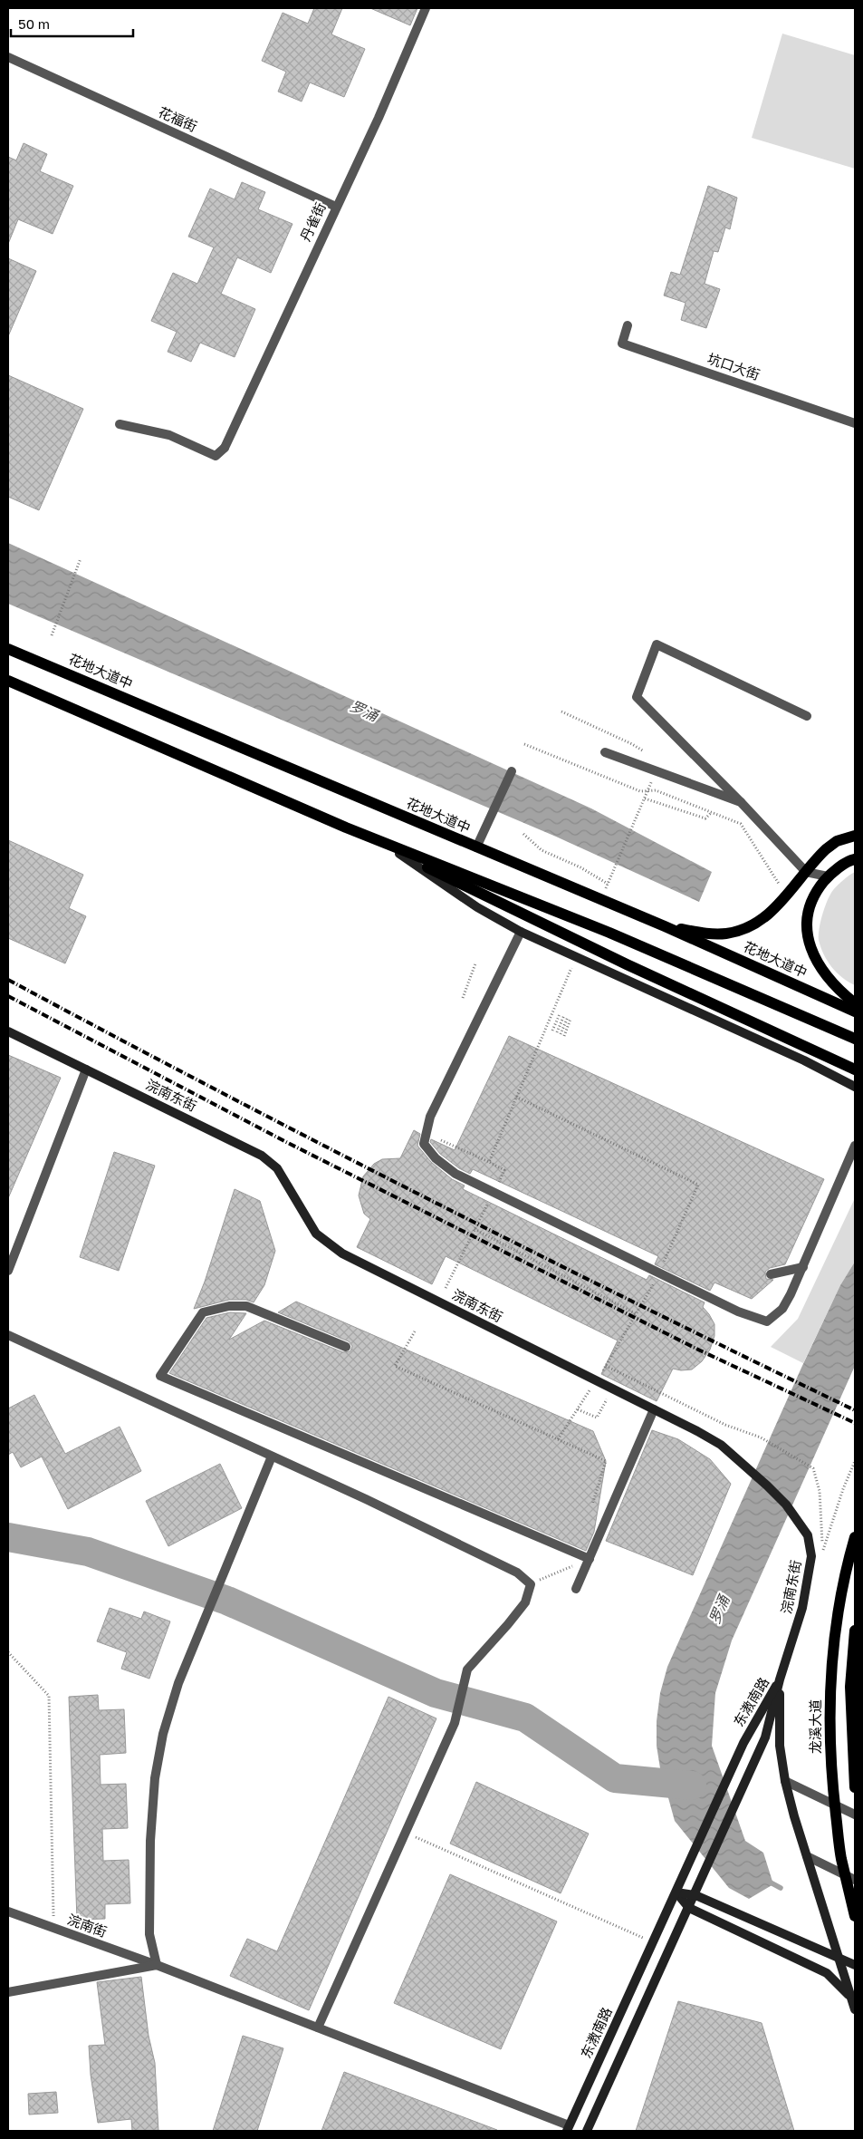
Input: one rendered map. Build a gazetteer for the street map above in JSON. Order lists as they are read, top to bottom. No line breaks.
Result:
{"streets":{"main road":["花地大道中","龙溪大道"],"street":["花福街","丹雀街","坑口大街","浣南东街","东漖南路","浣南街"]},"crossings":[["花福街","丹雀街"],["浣南东街","东漖南路"],["东漖南路","浣南街"]],"water":["罗涌"],"scale_bar":"50 m"}
